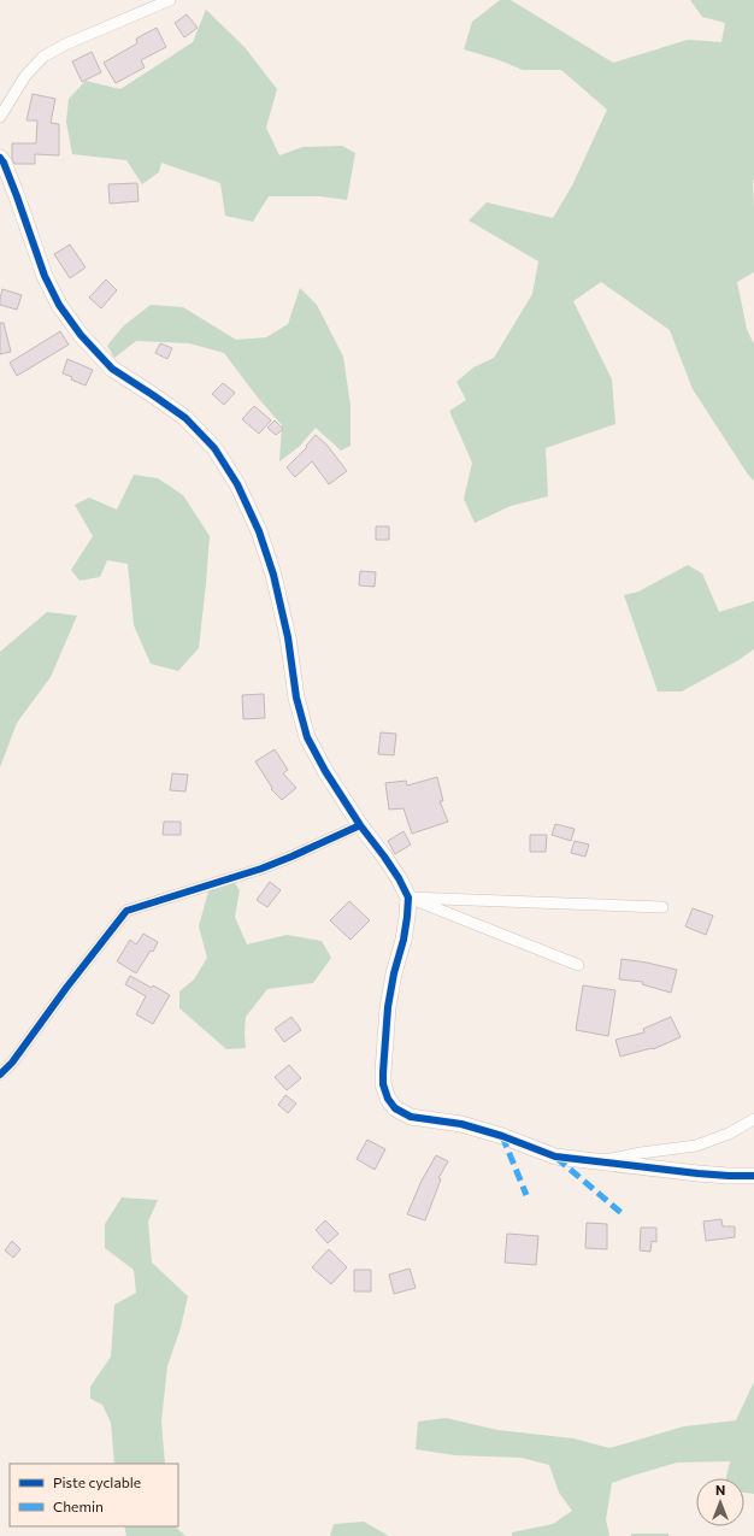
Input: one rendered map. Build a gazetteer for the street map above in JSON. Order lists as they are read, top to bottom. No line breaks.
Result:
{"legend":["Piste cyclable","Chemin"],"north":"top"}
